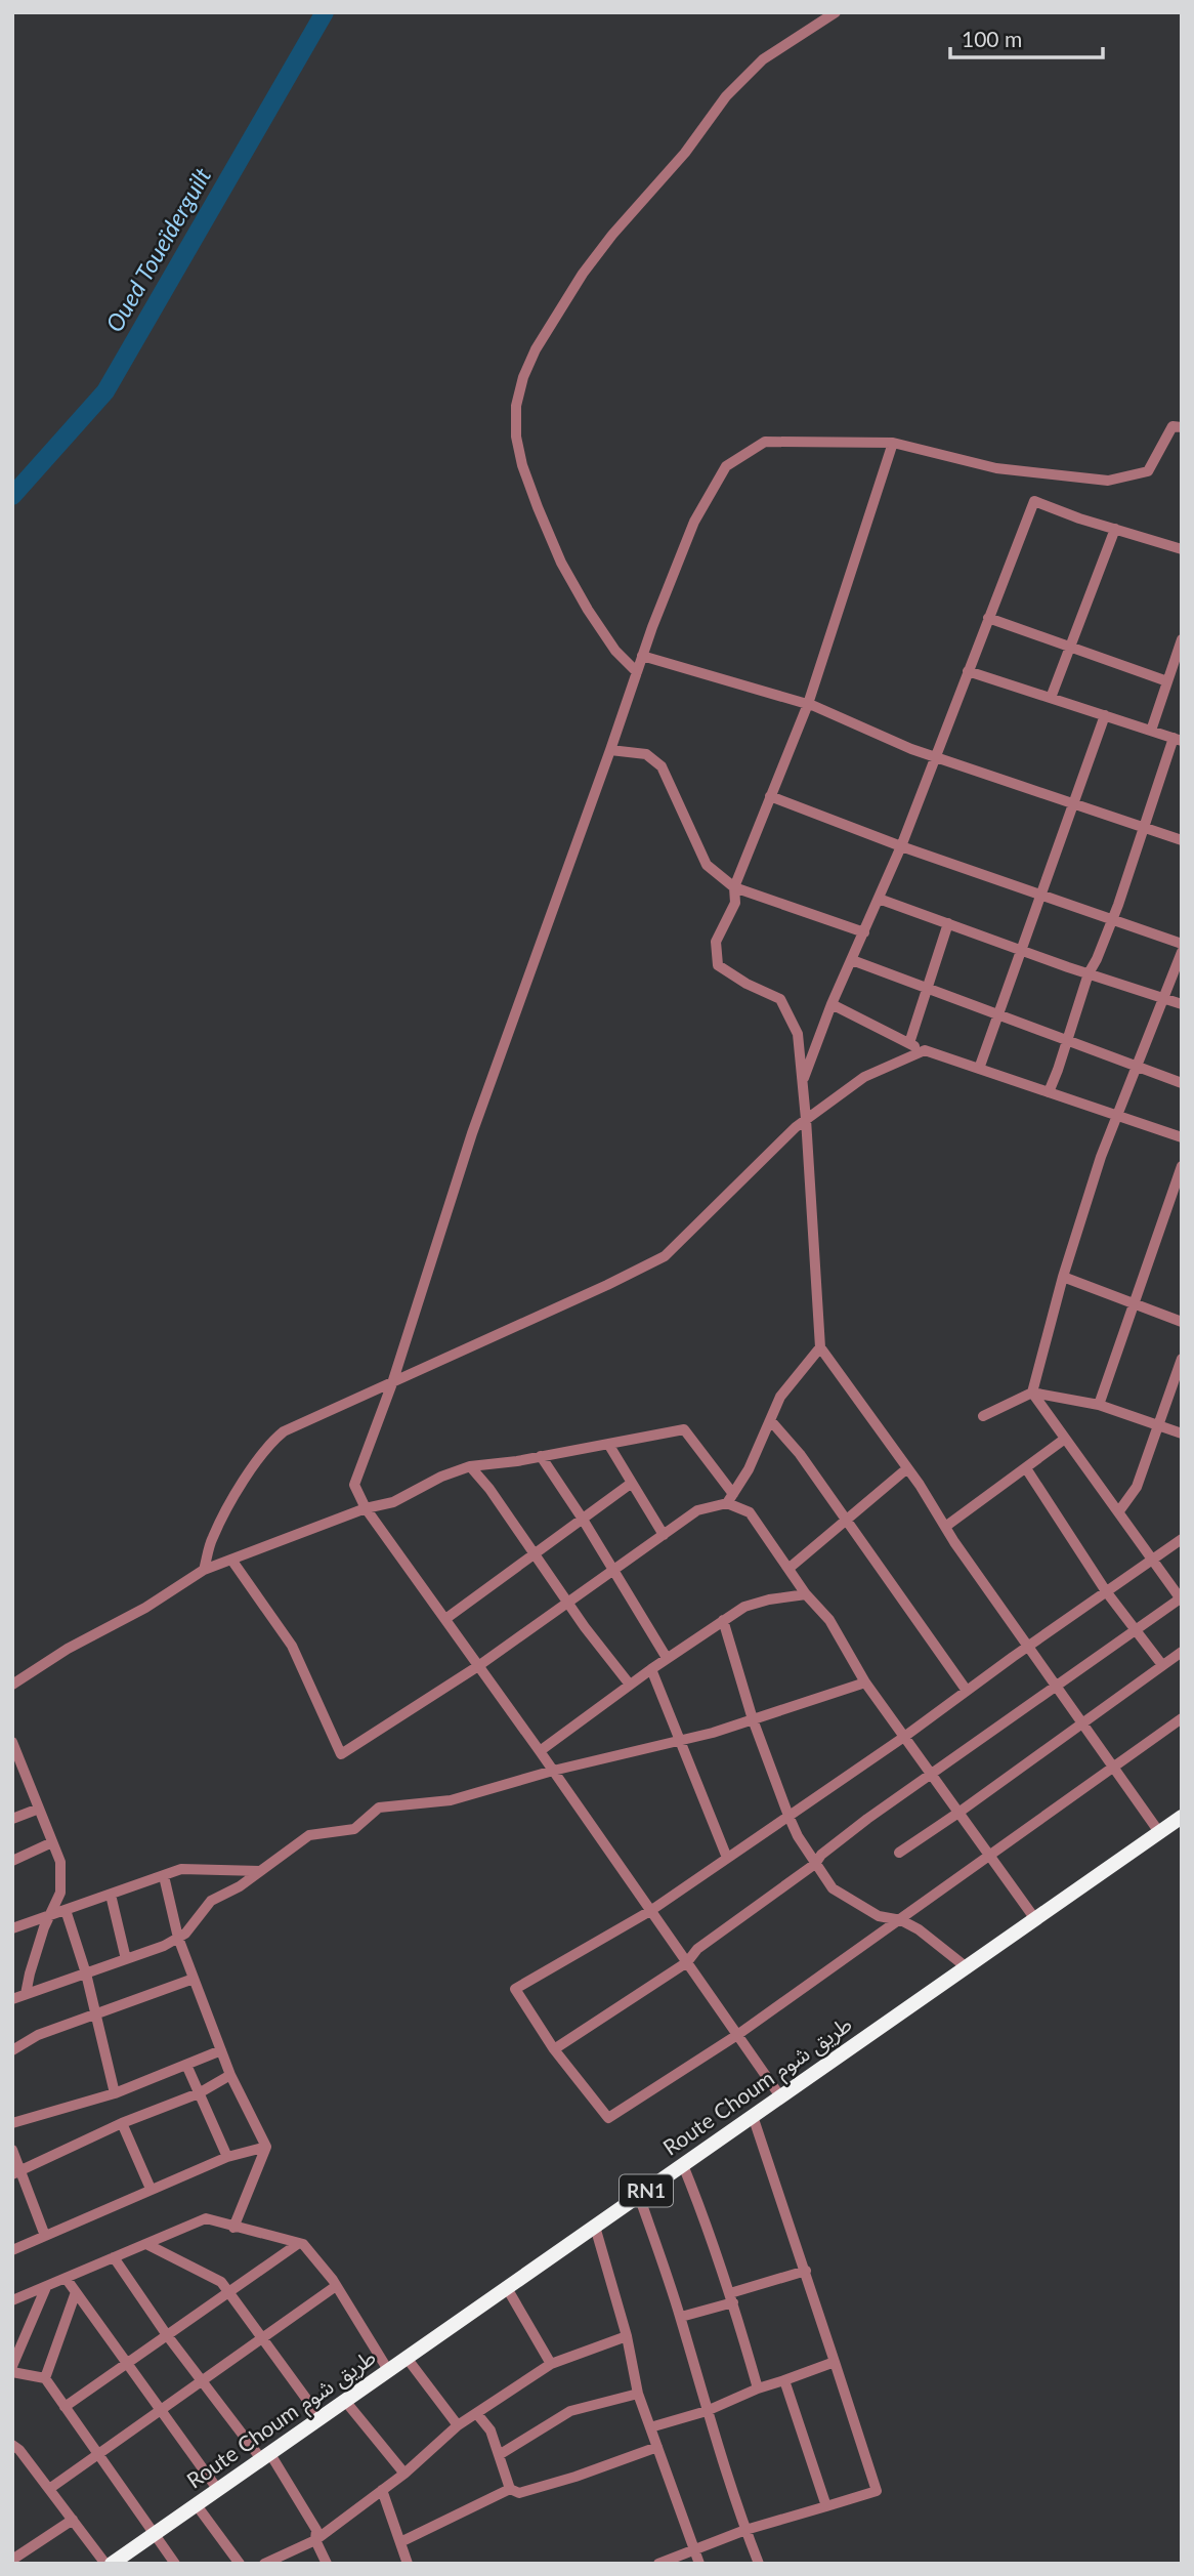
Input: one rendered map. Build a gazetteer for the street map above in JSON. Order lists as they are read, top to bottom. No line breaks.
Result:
{"streets":{"highway":["Route Choum طريق شوم","RN1"]},"water":["Oued Toueïderguilt"],"scale_bar":"100 m"}
